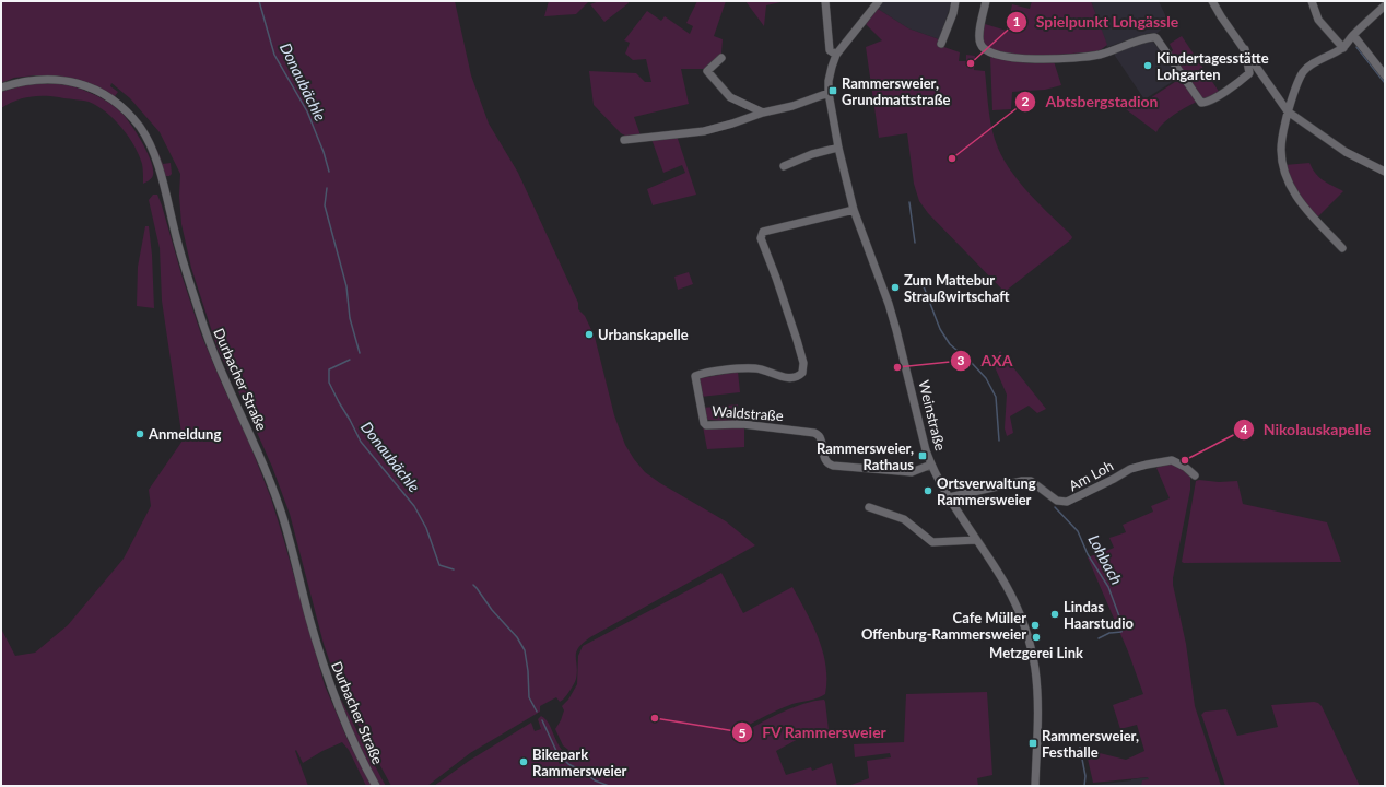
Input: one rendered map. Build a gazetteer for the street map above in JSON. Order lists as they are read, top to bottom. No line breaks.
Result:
{"streets":{"street":["Durbacher Straße","Waldstraße","Weinstraße","Am Loh"]},"crossings":[["Waldstraße","Weinstraße"],["Weinstraße","Am Loh"]],"water":["Donaubächle","Lohbach"],"places":{"other":["Spielpunkt Lohgässle","Kindertagesstätte Lohgarten","Abtsbergstadion","Zum Mattebur Straußwirtschaft","Urbanskapelle","AXA","Anmeldung","Nikolauskapelle","Ortsverwaltung Rammersweier","Lindas Haarstudio","Cafe Müller Offenburg-Rammersweier","Metzgerei Link","FV Rammersweier","Bikepark Rammersweier"],"transit":["Rammersweier, Grundmattstraße","Rammersweier, Rathaus","Rammersweier, Festhalle"]}}
